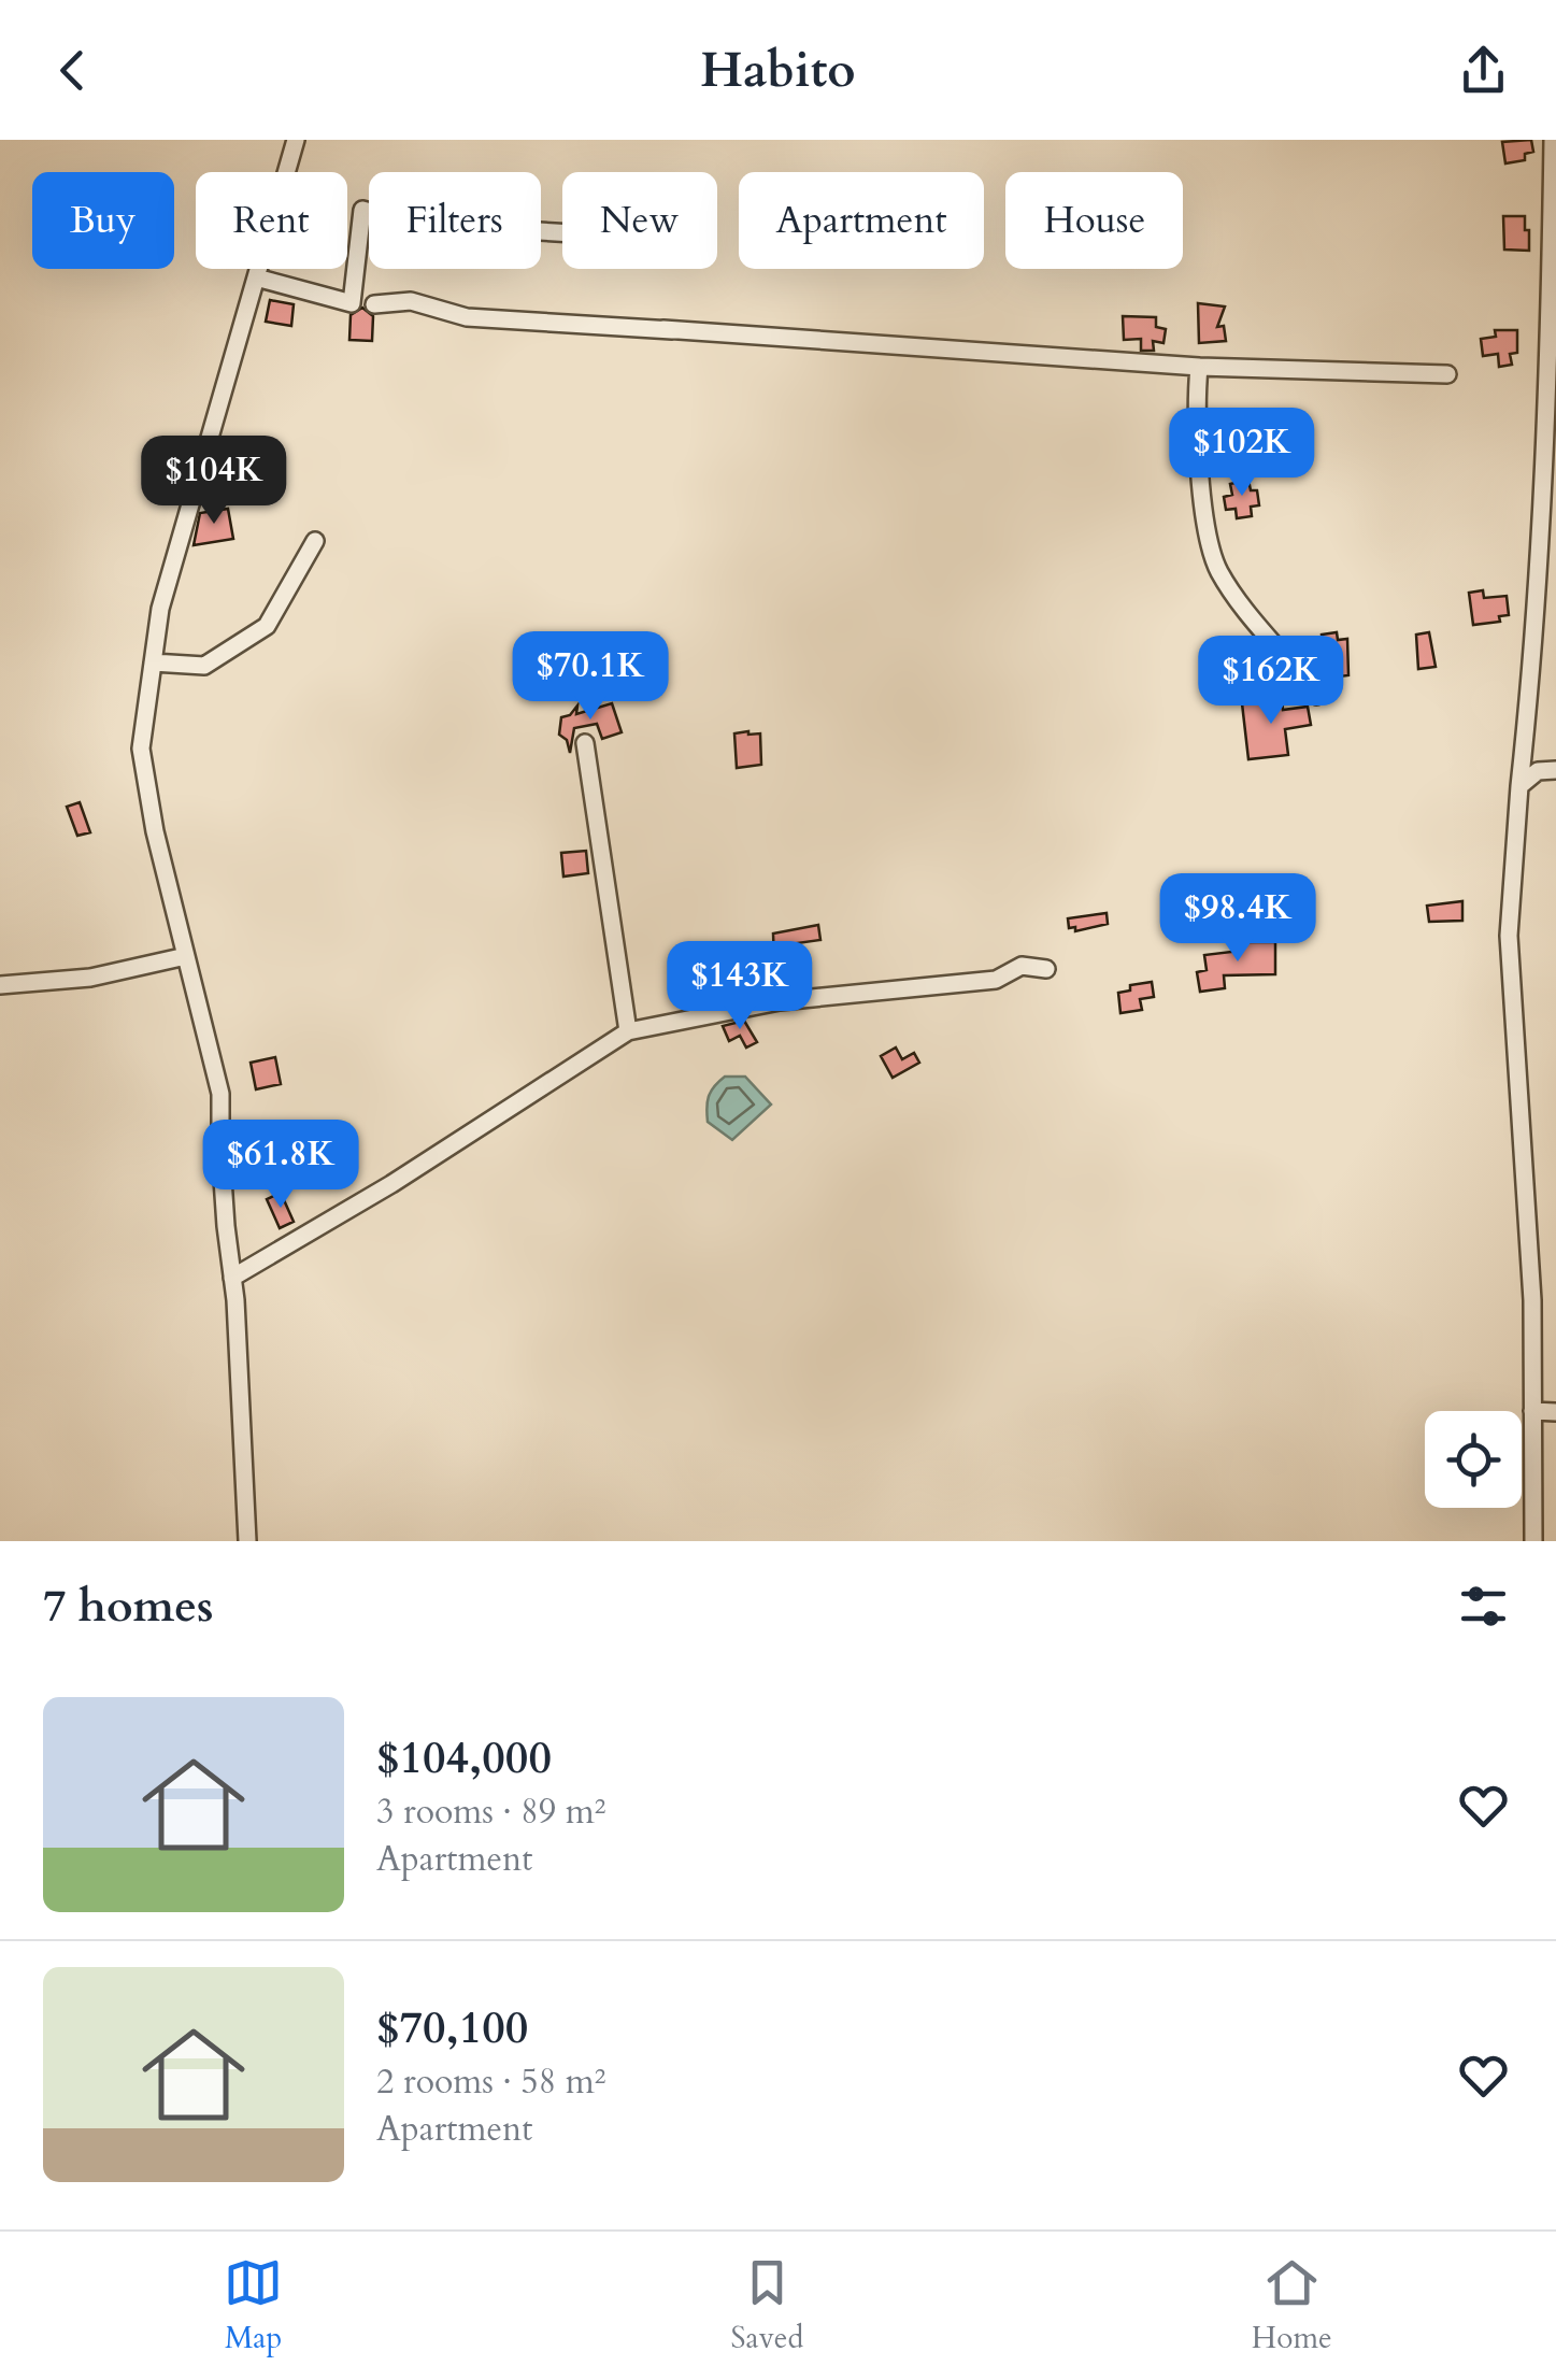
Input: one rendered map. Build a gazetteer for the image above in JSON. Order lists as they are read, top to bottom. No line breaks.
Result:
{"page":{"header":"Habito","chip":["Buy","Rent","Filters","New","Apartment","House"],"price":["$102K","$104K","$70.1K","$162K","$98.4K","$143K","$61.8K"],"heading":"7 homes","list":[{"name":"$104,000","note":"3 rooms · 89 m² · Apartment"},{"name":"$70,100","note":"2 rooms · 58 m² · Apartment"}],"tabs":["Map","Saved","Home"]}}
